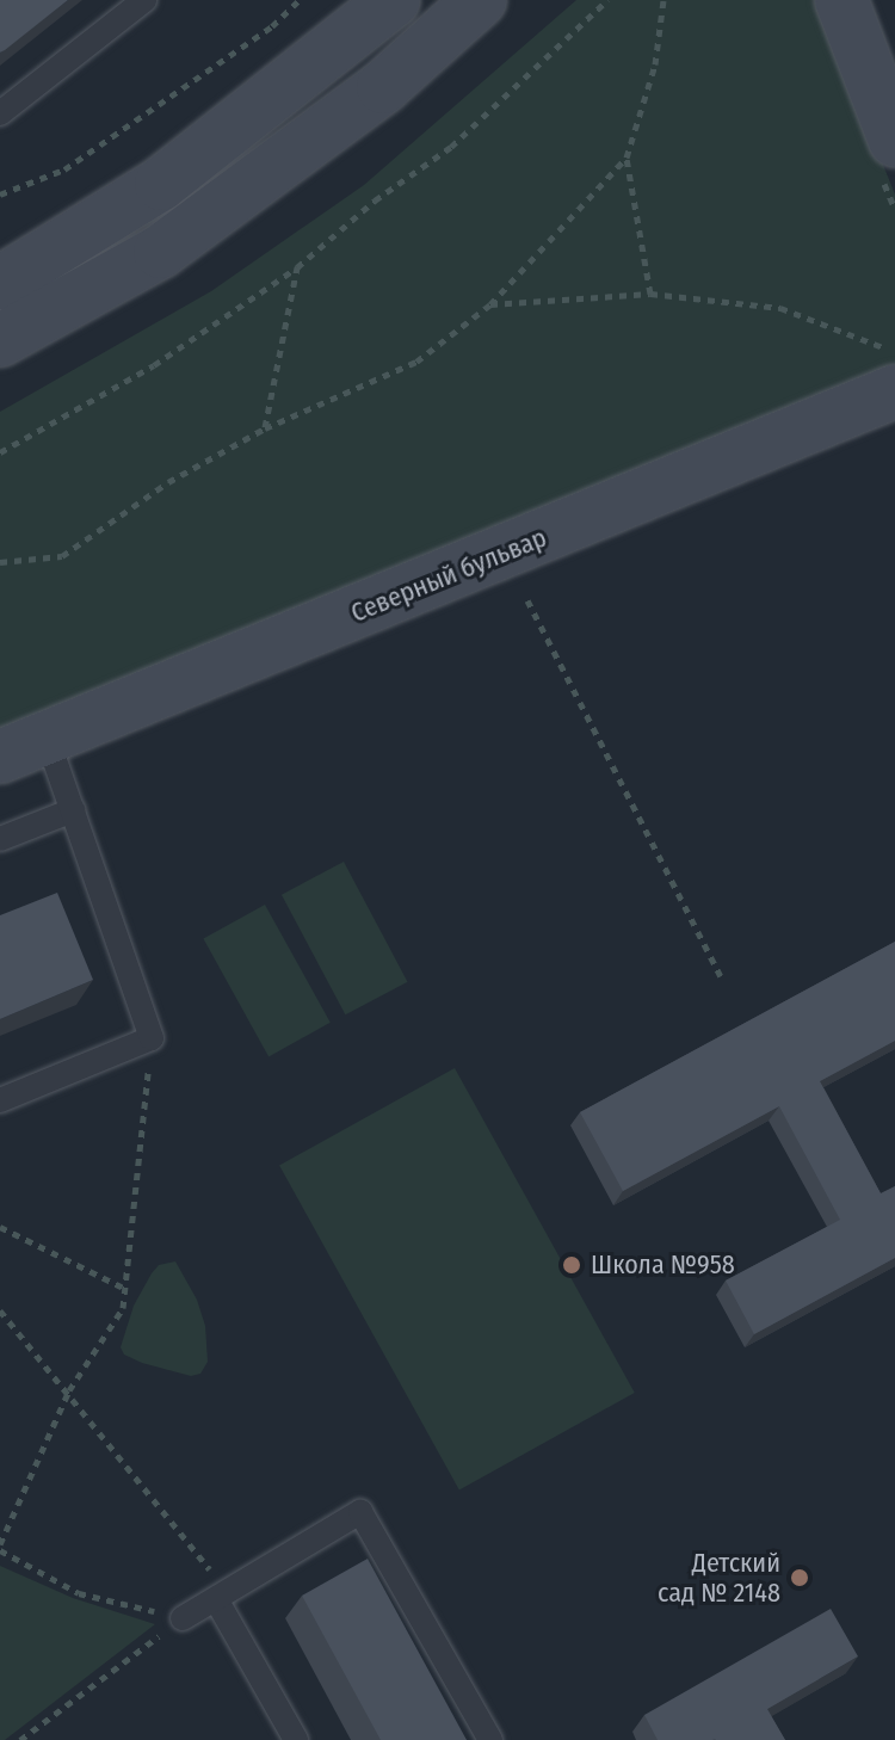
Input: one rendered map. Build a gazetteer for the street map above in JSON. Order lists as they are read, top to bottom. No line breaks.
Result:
{"streets":{"main road":["Северный бульвар"]},"places":["Школа №958","Детский сад № 2148"]}
